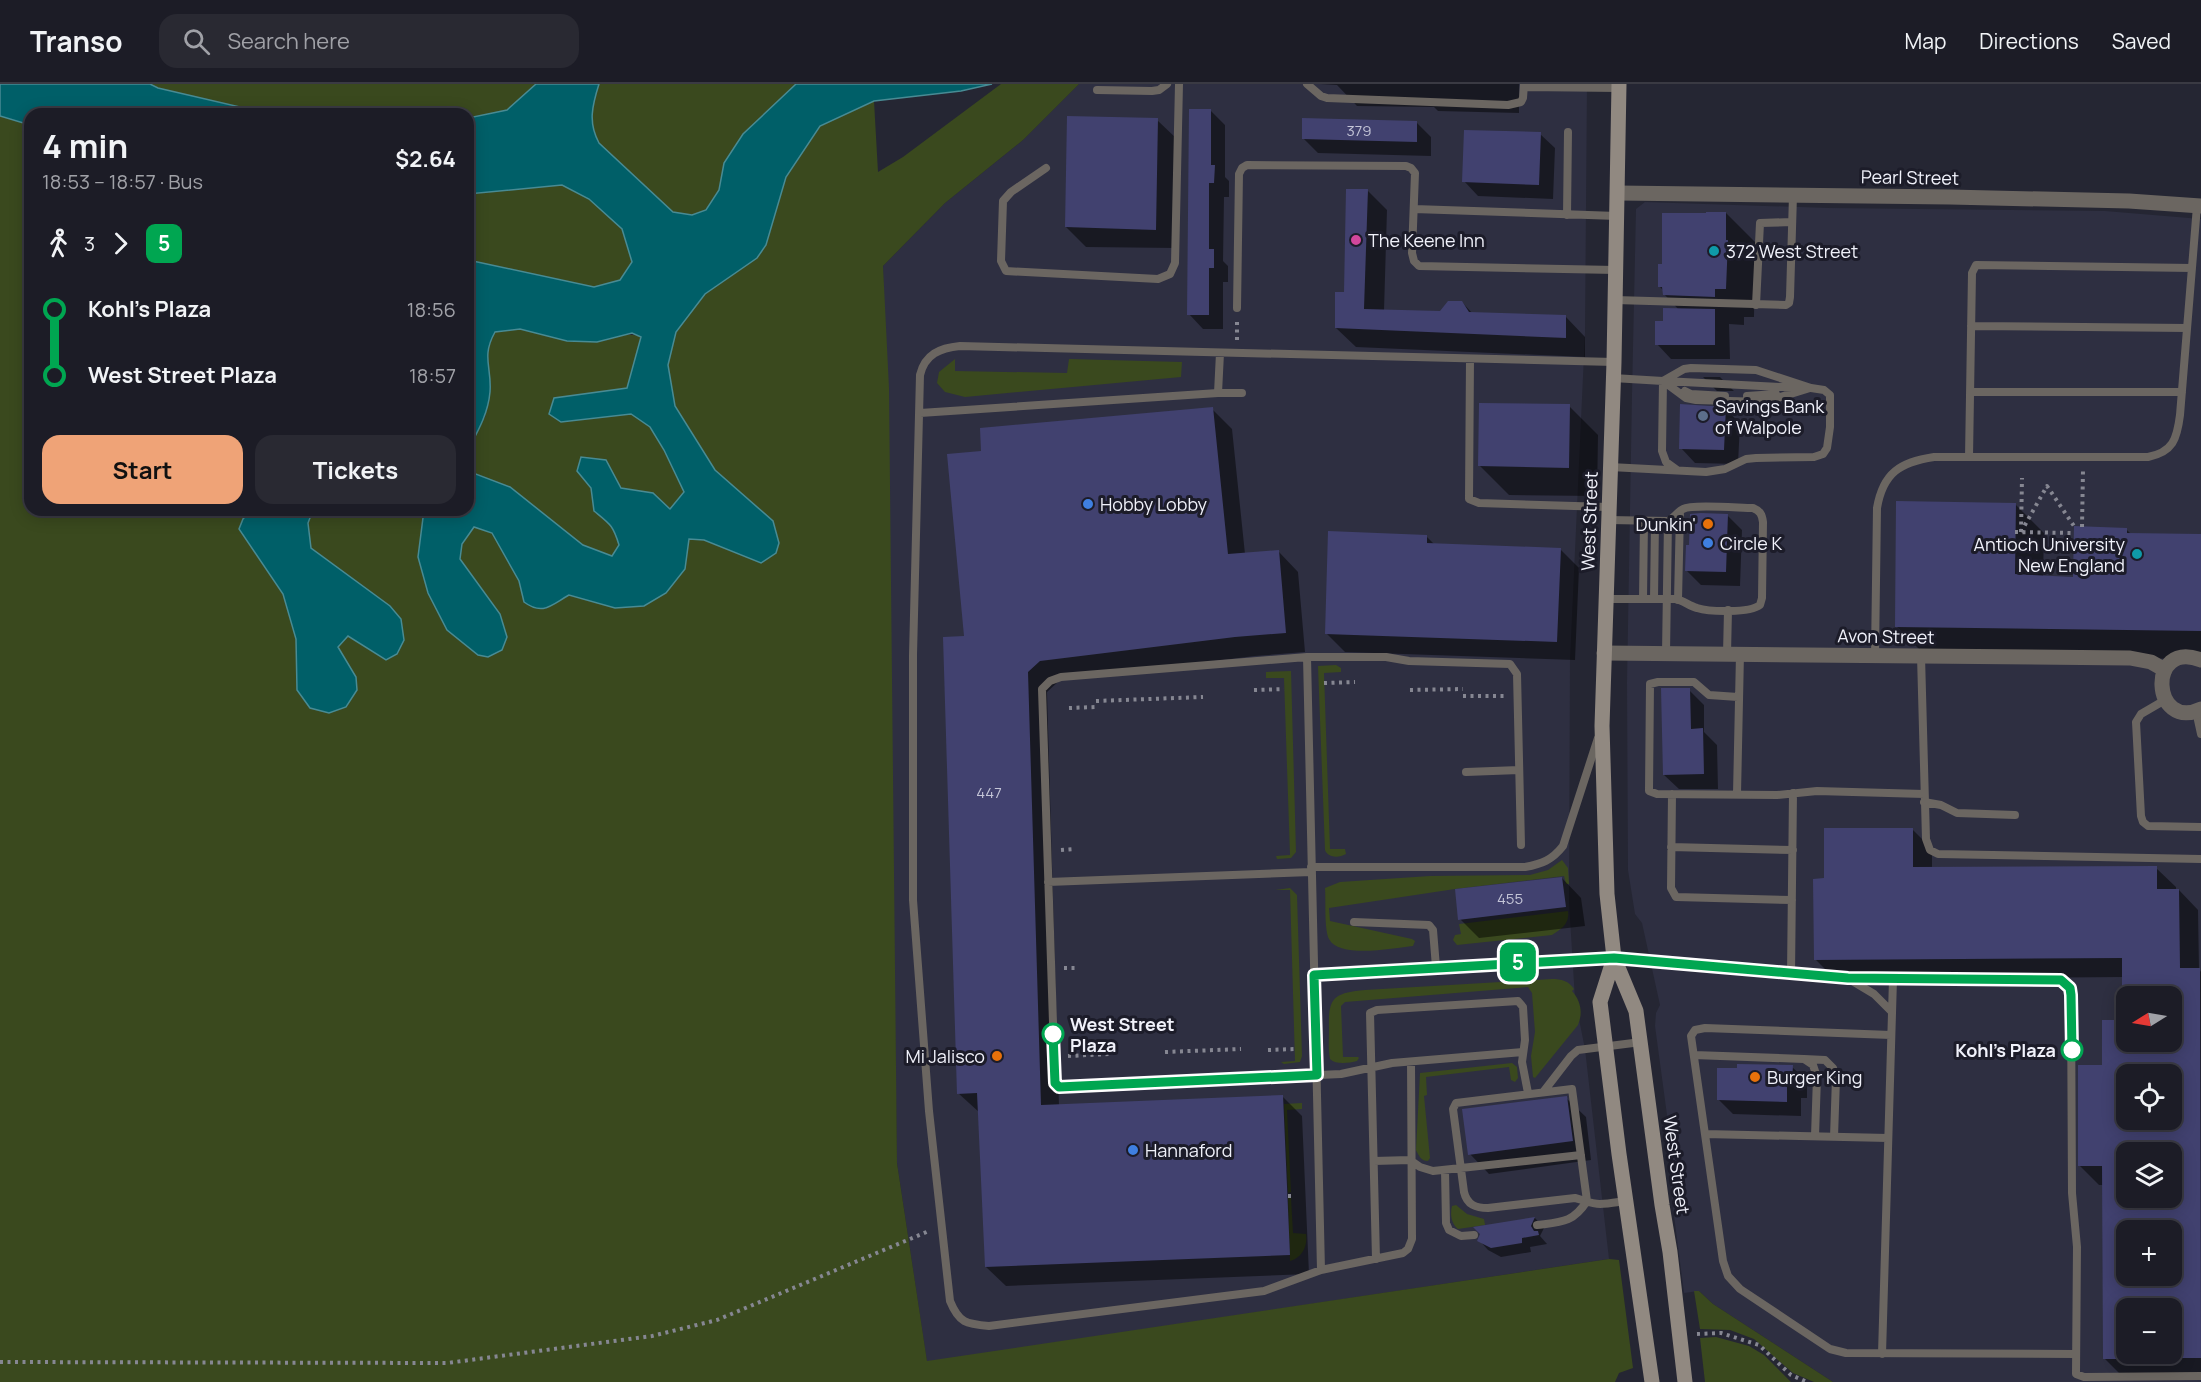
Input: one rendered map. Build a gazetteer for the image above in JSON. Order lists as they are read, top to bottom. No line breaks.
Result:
{"streets":{"street":["Pearl Street","West Street","Avon Street"]},"crossings":[["Pearl Street","West Street"],["West Street","Avon Street"]],"places":["The Keene Inn","372 West Street","Savings Bank of Walpole","Hobby Lobby","Dunkin'","Circle K","Antioch University New England","West Street Plaza","Kohl's Plaza","Mi Jalisco","Burger King","Hannaford"],"lines":["bus line 5"],"house_numbers":["379","447","455"],"north":"left","page":{"header":"Transo","search":"Search here","nav":["Map","Directions","Saved"],"on_map":"5","heading":["4 min","18:53 – 18:57 · Bus","$2.64"],"legs":["3","5"],"list":[{"name":"Kohl's Plaza","value":"18:56"},{"name":"West Street Plaza","value":"18:57"}],"buttons":["Start","Tickets"],"map_buttons":["+","−"]}}
